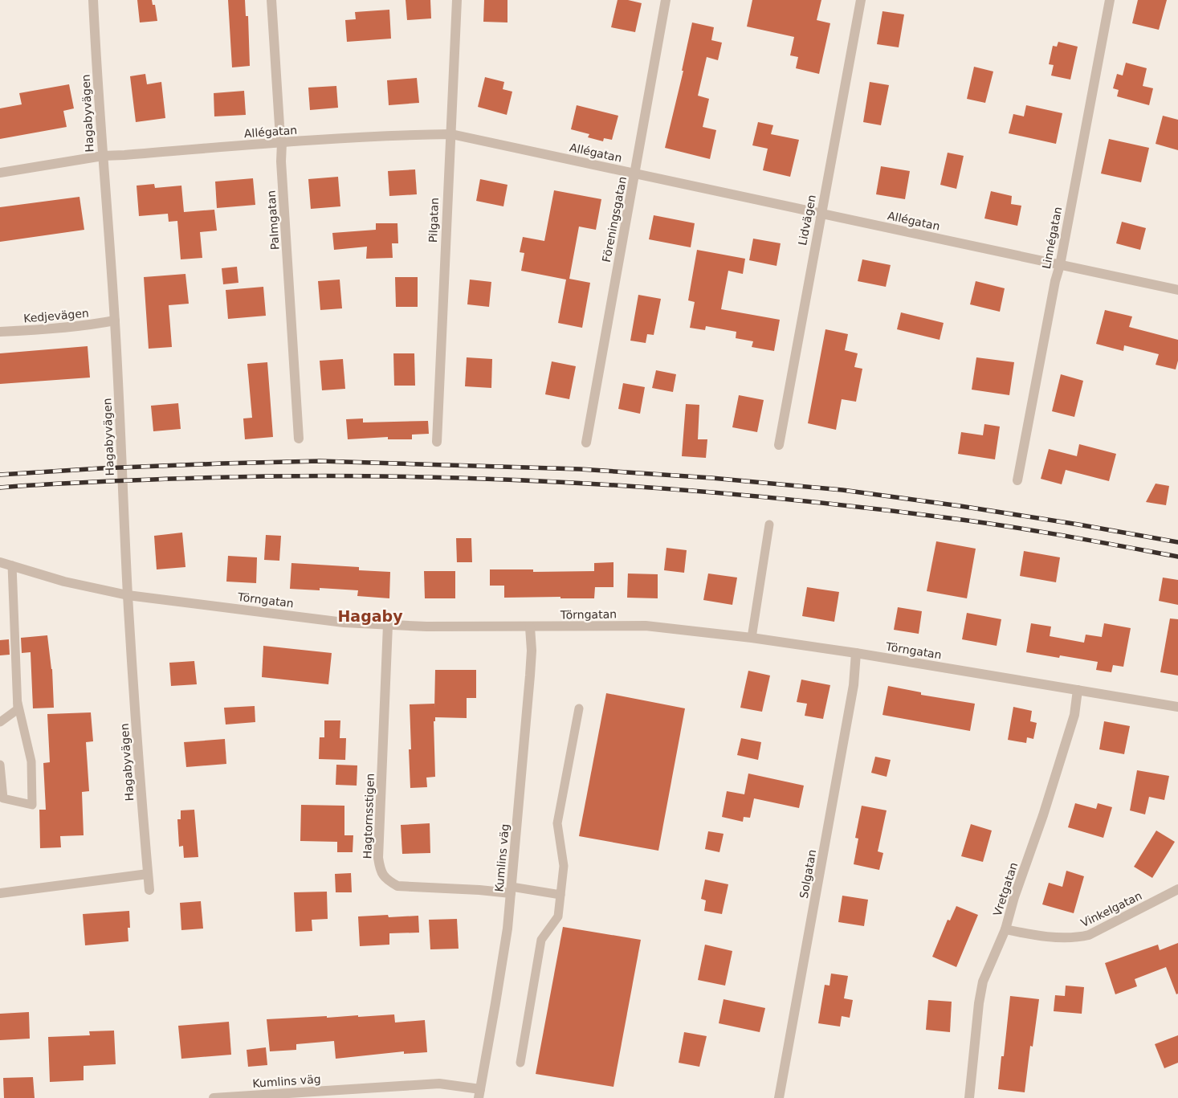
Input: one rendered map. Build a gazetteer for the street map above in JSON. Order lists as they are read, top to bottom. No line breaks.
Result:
{"streets":{"street":["Hagabyvägen","Allégatan","Föreningsgatan","Palmgatan","Pilgatan","Lidvägen","Linnégatan","Kedjevägen","Törngatan","Hagtornsstigen","Kumlins väg","Solgatan","Vretgatan","Vinkelgatan"]},"crossings":[["Hagabyvägen","Allégatan"],["Hagabyvägen","Kedjevägen"],["Hagabyvägen","Törngatan"],["Allégatan","Föreningsgatan"],["Allégatan","Palmgatan"],["Allégatan","Pilgatan"],["Allégatan","Lidvägen"],["Allégatan","Linnégatan"],["Törngatan","Hagtornsstigen"],["Törngatan","Kumlins väg"],["Törngatan","Solgatan"],["Törngatan","Vretgatan"],["Hagtornsstigen","Kumlins väg"],["Vretgatan","Vinkelgatan"]],"districts":["Hagaby"]}
